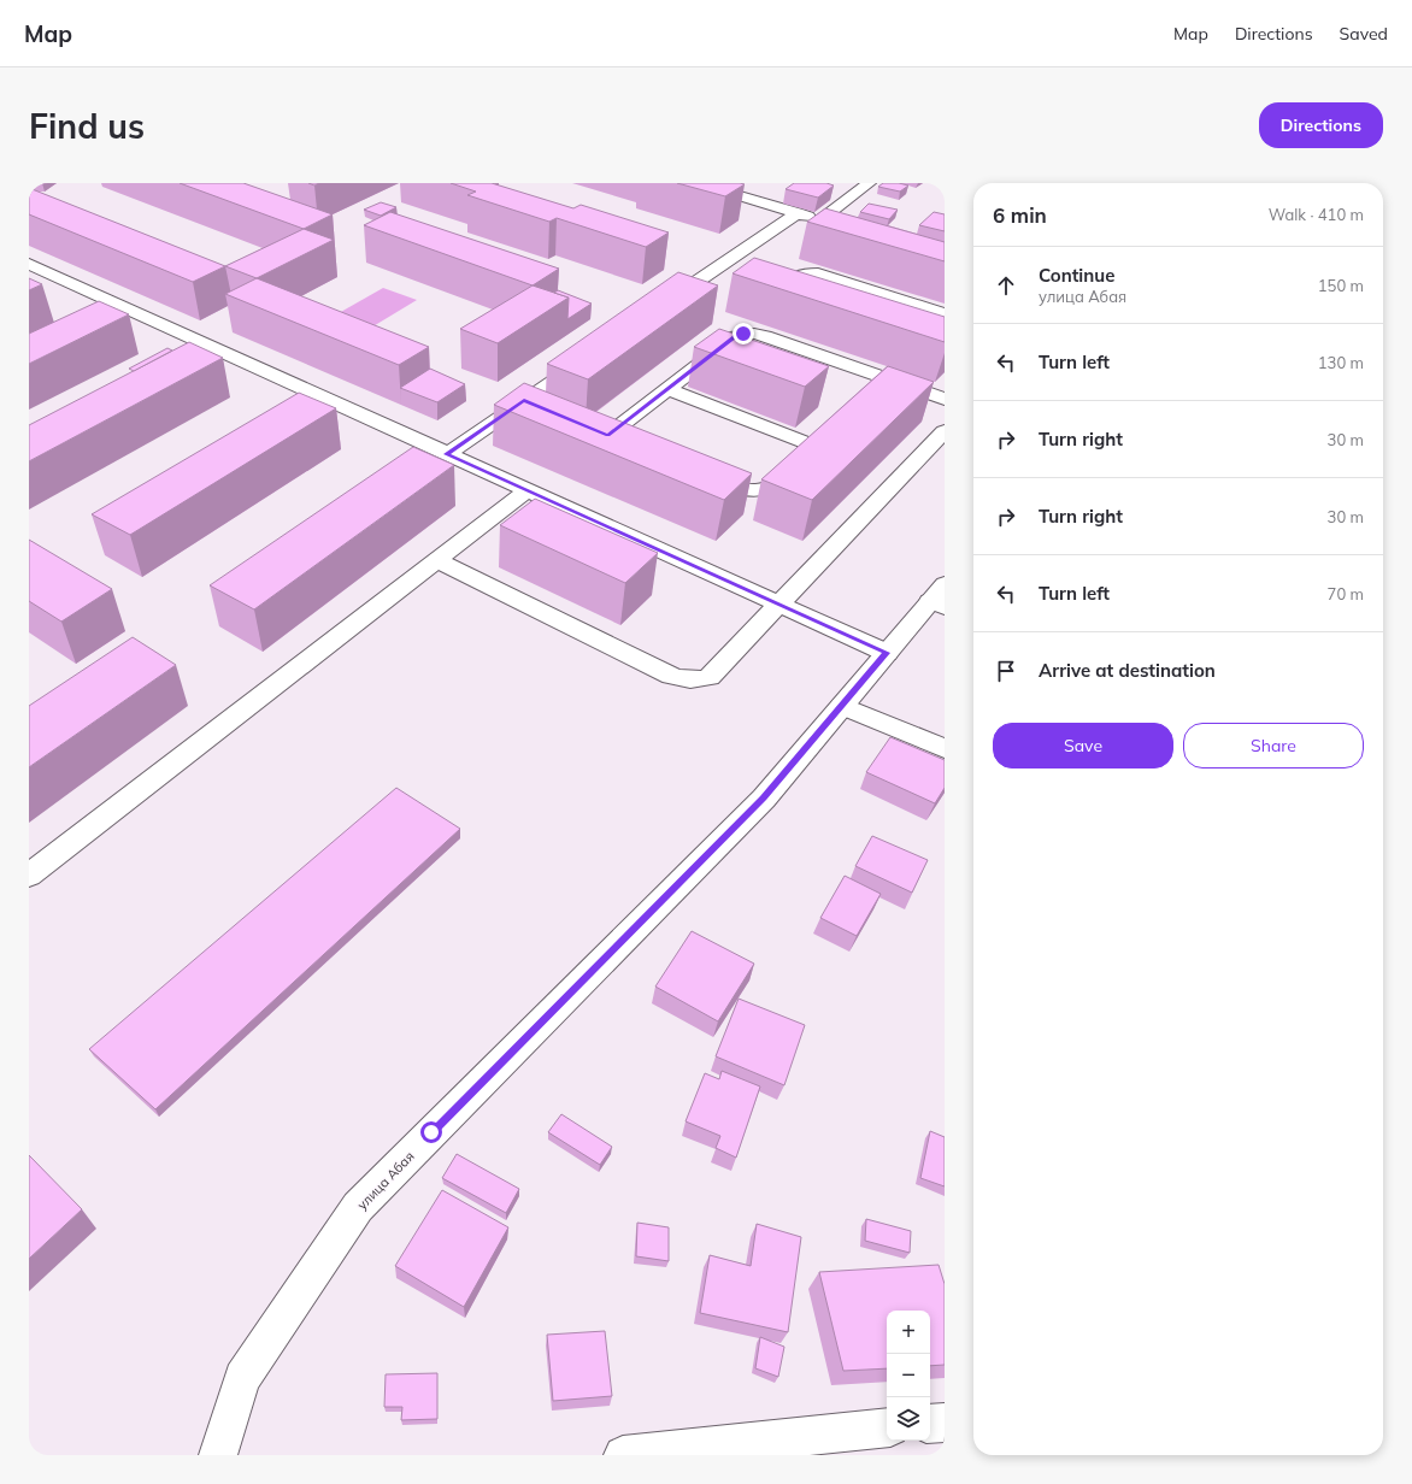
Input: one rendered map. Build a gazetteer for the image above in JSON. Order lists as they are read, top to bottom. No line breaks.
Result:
{"streets":{"street":["улица Абая"]},"page":{"header":"Map","nav":["Map","Directions","Saved"],"buttons":["Directions",["Save","Share"]],"title":"Find us","heading":["6 min","Walk · 410 m"],"list":[["Continue","улица Абая","150 m"],["Turn left","130 m"],["Turn right","30 m"],["Turn right","30 m"],["Turn left","70 m"],"Arrive at destination"],"map_buttons":["+","−"]}}
